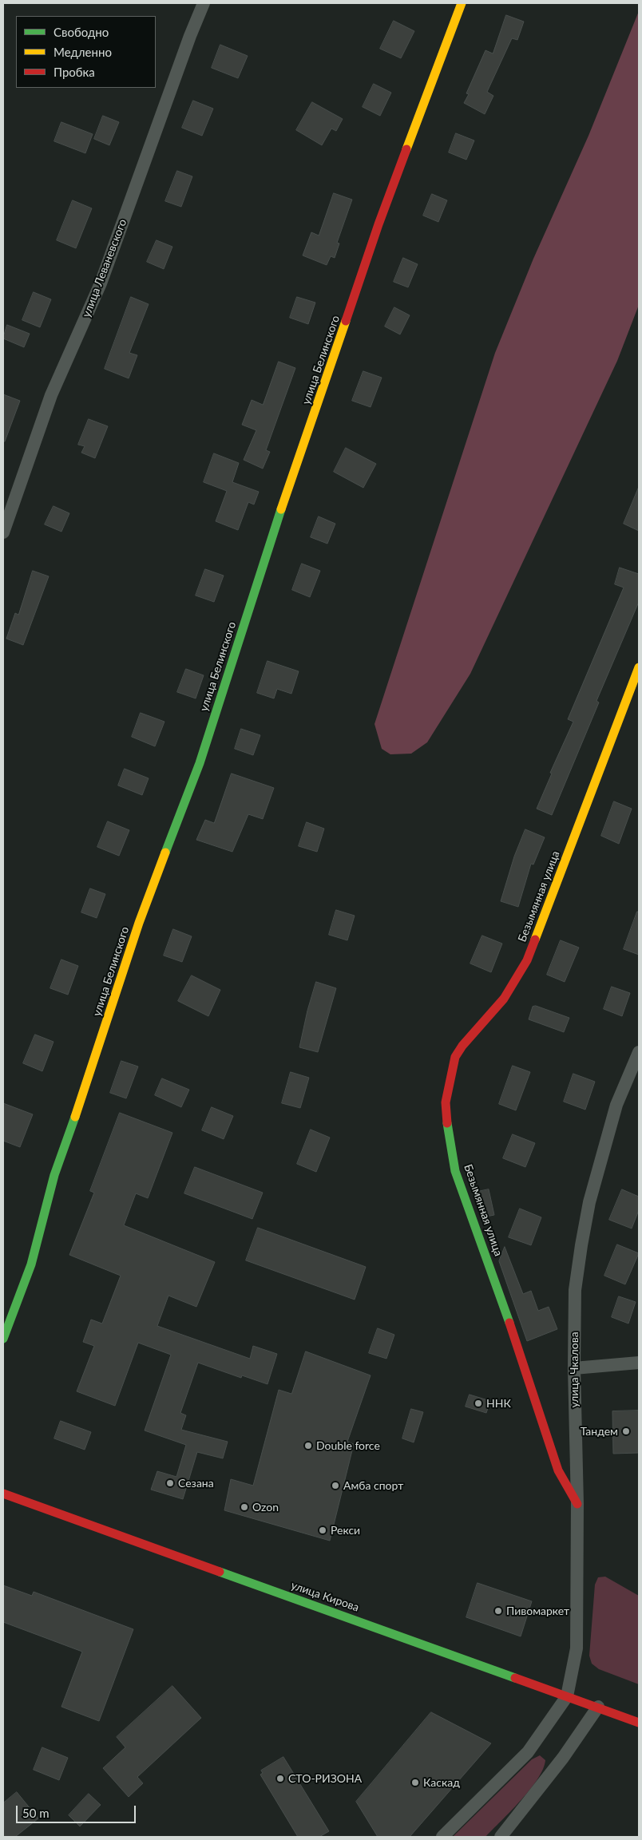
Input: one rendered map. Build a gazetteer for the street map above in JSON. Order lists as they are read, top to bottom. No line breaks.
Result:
{"streets":{"street":["улица Леваневского","улица Белинского","Безымянная улица","улица Чкалова","улица Кирова"]},"crossings":[["Безымянная улица","улица Чкалова"],["улица Чкалова","улица Кирова"]],"places":["ННК","Тандем","Double force","Сезана","Амба спорт","Ozon","Рекси","Пивомаркет","СТО-РИЗОНА","Каскад"],"legend":["Свободно","Медленно","Пробка"],"scale_bar":"50 m"}
